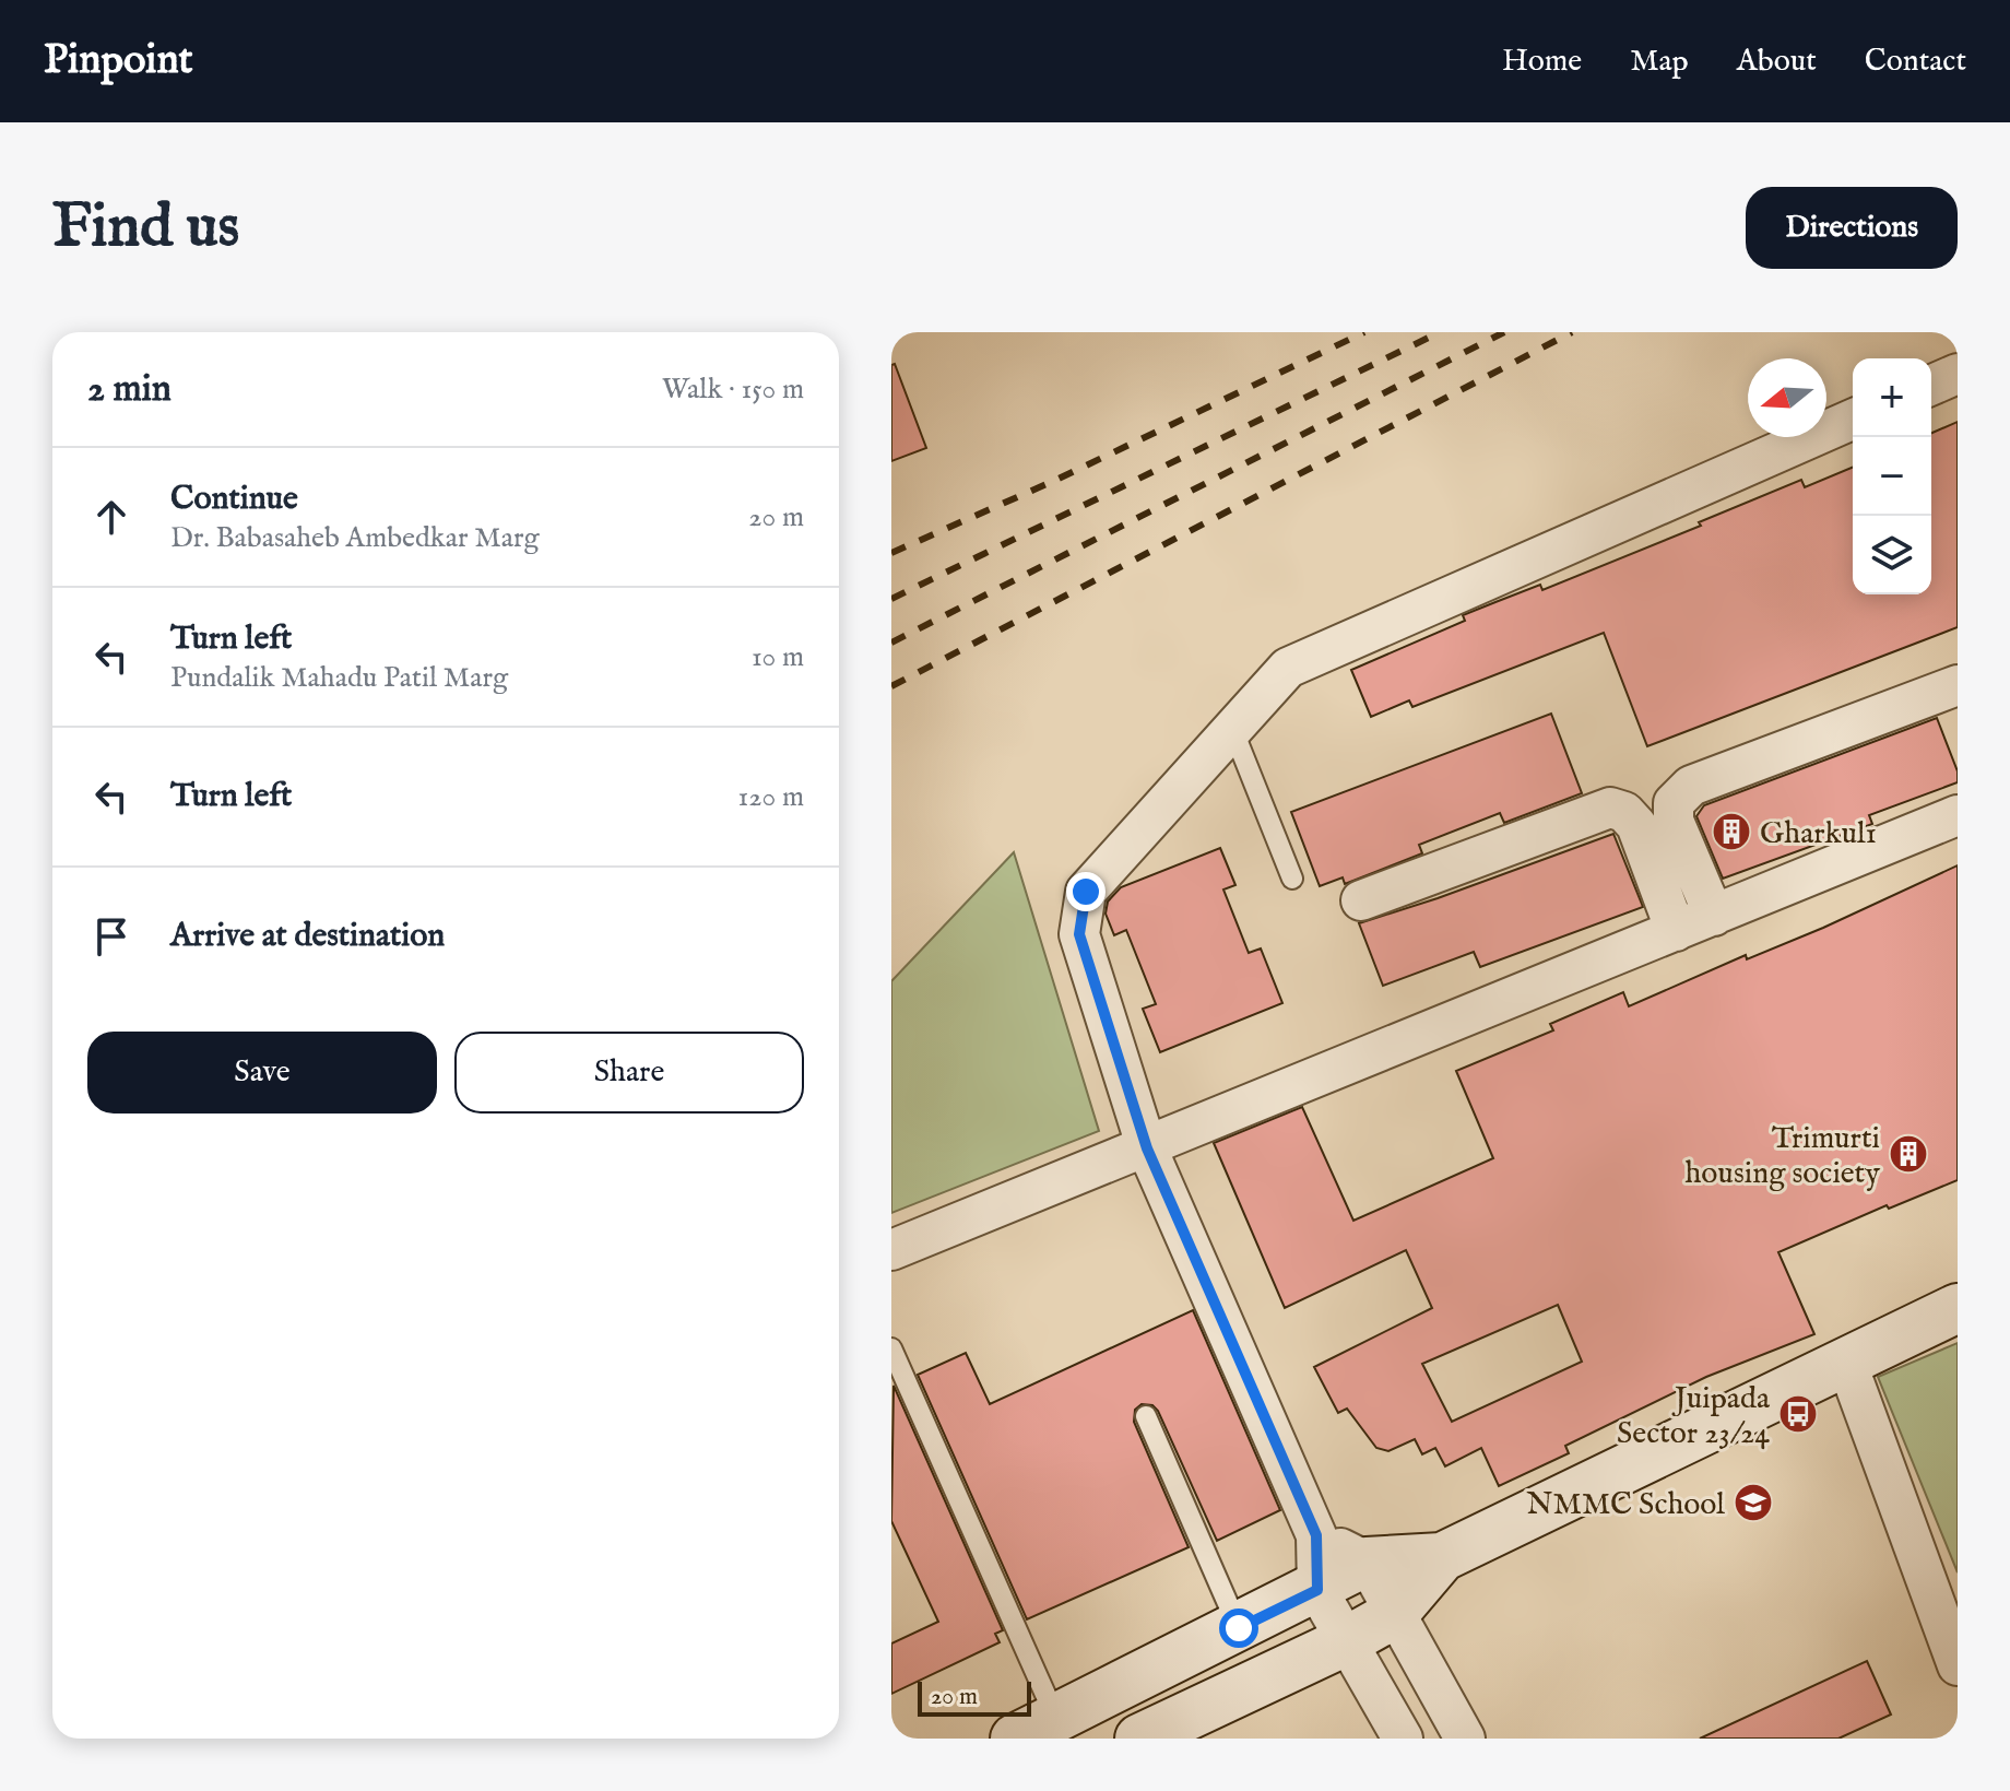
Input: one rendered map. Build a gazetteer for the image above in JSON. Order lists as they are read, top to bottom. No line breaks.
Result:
{"places":{"building":["Gharkul1","Trimurti housing society"],"bus stop":["Juipada Sector 23/24"],"school or university":["NMMC School"]},"scale_bar":"20 m","north":"left","page":{"header":"Pinpoint","nav":["Home","Map","About","Contact"],"buttons":["Directions",["Save","Share"]],"title":"Find us","heading":["2 min","Walk · 150 m"],"map_buttons":["+","−"],"list":[["Continue","Dr. Babasaheb Ambedkar Marg","20 m"],["Turn left","Pundalik Mahadu Patil Marg","10 m"],["Turn left","120 m"],"Arrive at destination"],"scale":"20 m"}}
